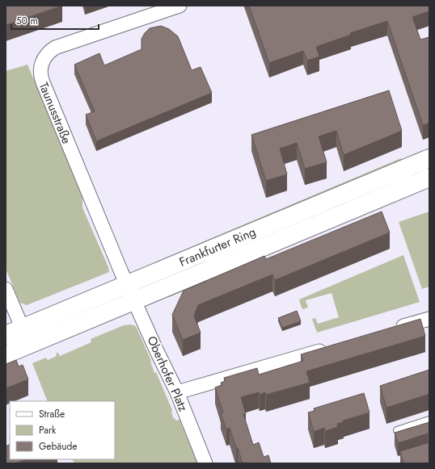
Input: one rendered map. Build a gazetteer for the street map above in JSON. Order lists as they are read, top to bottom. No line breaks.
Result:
{"streets":{"main road":["Frankfurter Ring"],"street":["Taunusstraße","Oberhofer Platz"]},"crossings":[["Taunusstraße","Frankfurter Ring"],["Taunusstraße","Oberhofer Platz"],["Frankfurter Ring","Oberhofer Platz"]],"legend":["Straße","Park","Gebäude"],"scale_bar":"50 m"}
